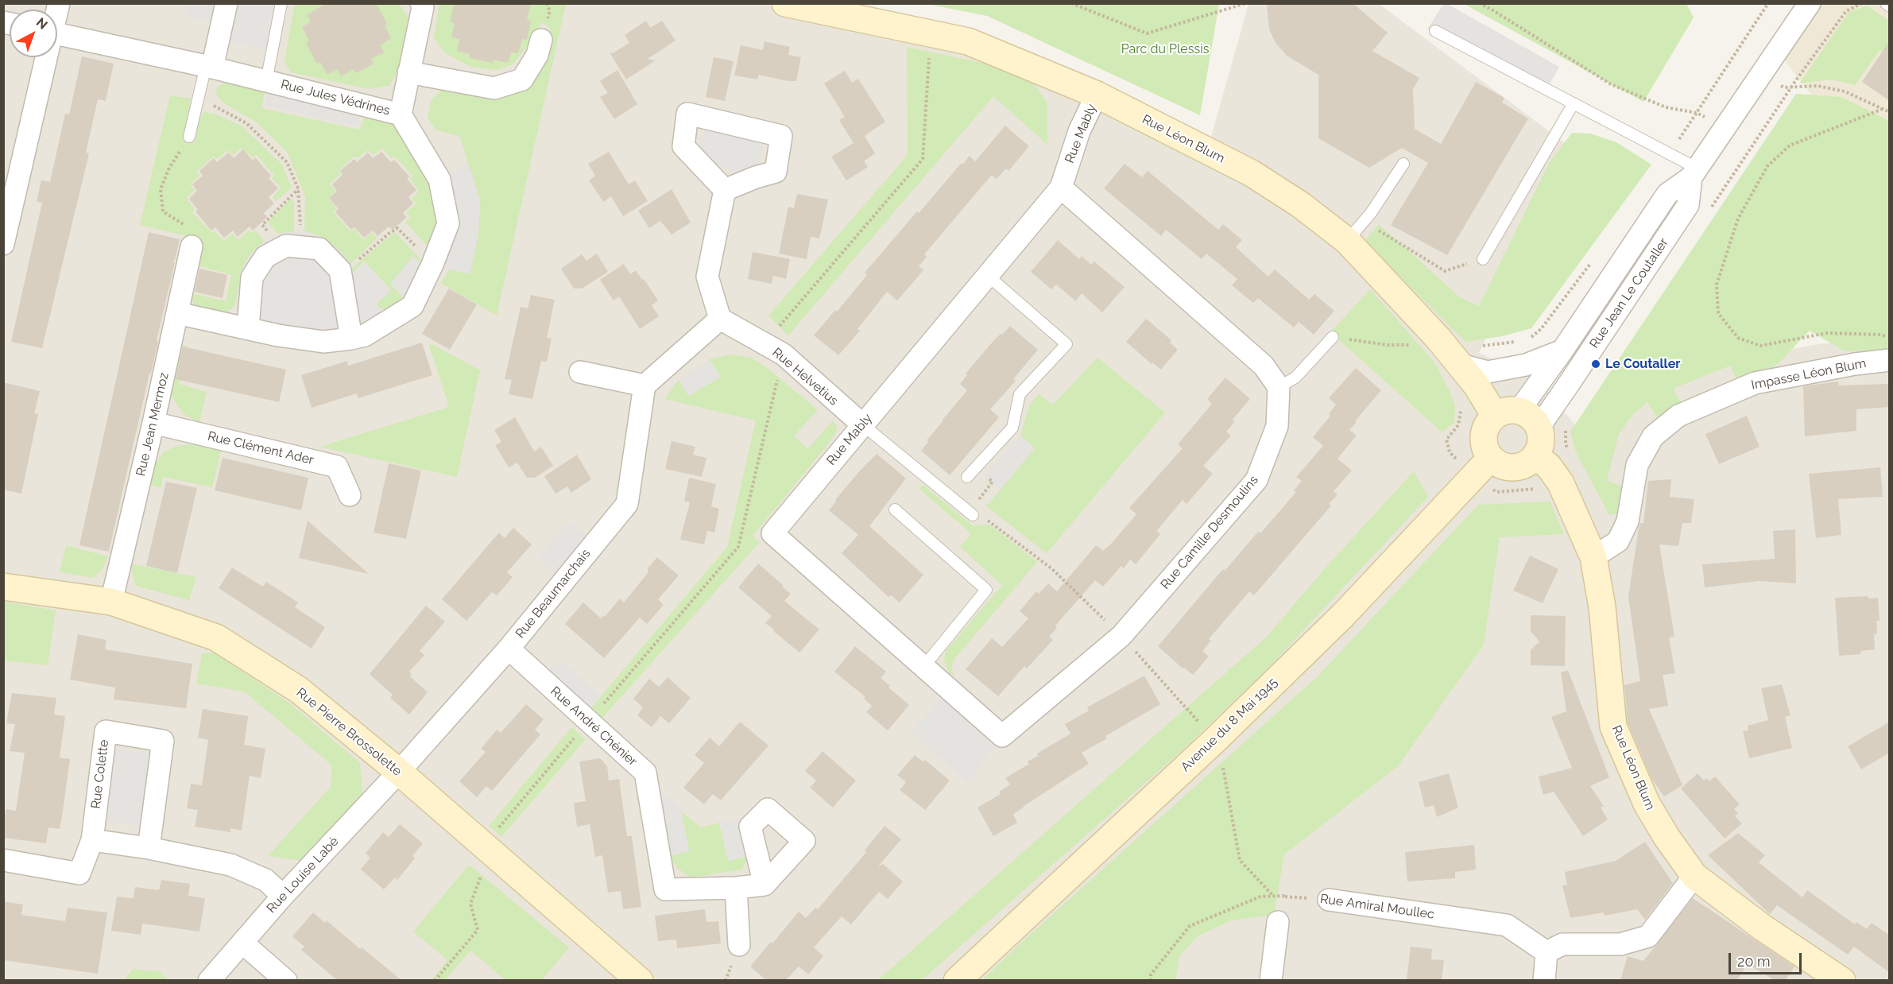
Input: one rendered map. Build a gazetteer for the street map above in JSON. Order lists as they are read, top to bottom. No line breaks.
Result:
{"streets":{"street":["Rue Jules Védrines","Rue Mably","Rue Léon Blum","Rue Jean Le Coutaller","Impasse Léon Blum","Rue Helvetius","Rue Jean Mermoz","Rue Clément Ader","Rue Camille Desmoulins","Rue Beaumarchais","Avenue du 8 Mai 1945","Rue André Chénier","Rue Pierre Brossolette","Rue Colette","Rue Louise Labé","Rue Amiral Moullec"]},"crossings":[["Rue Jules Védrines","Rue Jean Mermoz"],["Rue Mably","Rue Léon Blum"],["Rue Mably","Rue Helvetius"],["Rue Mably","Rue Camille Desmoulins"],["Rue Léon Blum","Rue Jean Le Coutaller"],["Rue Léon Blum","Impasse Léon Blum"],["Rue Léon Blum","Avenue du 8 Mai 1945"],["Rue Jean Le Coutaller","Avenue du 8 Mai 1945"],["Rue Jean Mermoz","Rue Clément Ader"],["Rue Jean Mermoz","Rue Pierre Brossolette"],["Rue Beaumarchais","Rue André Chénier"],["Rue Beaumarchais","Rue Pierre Brossolette"],["Rue Beaumarchais","Rue Louise Labé"],["Rue Pierre Brossolette","Rue Louise Labé"]],"parks":["Parc du Plessis"],"places":["Le Coutaller"],"scale_bar":"20 m","north":"top right"}
